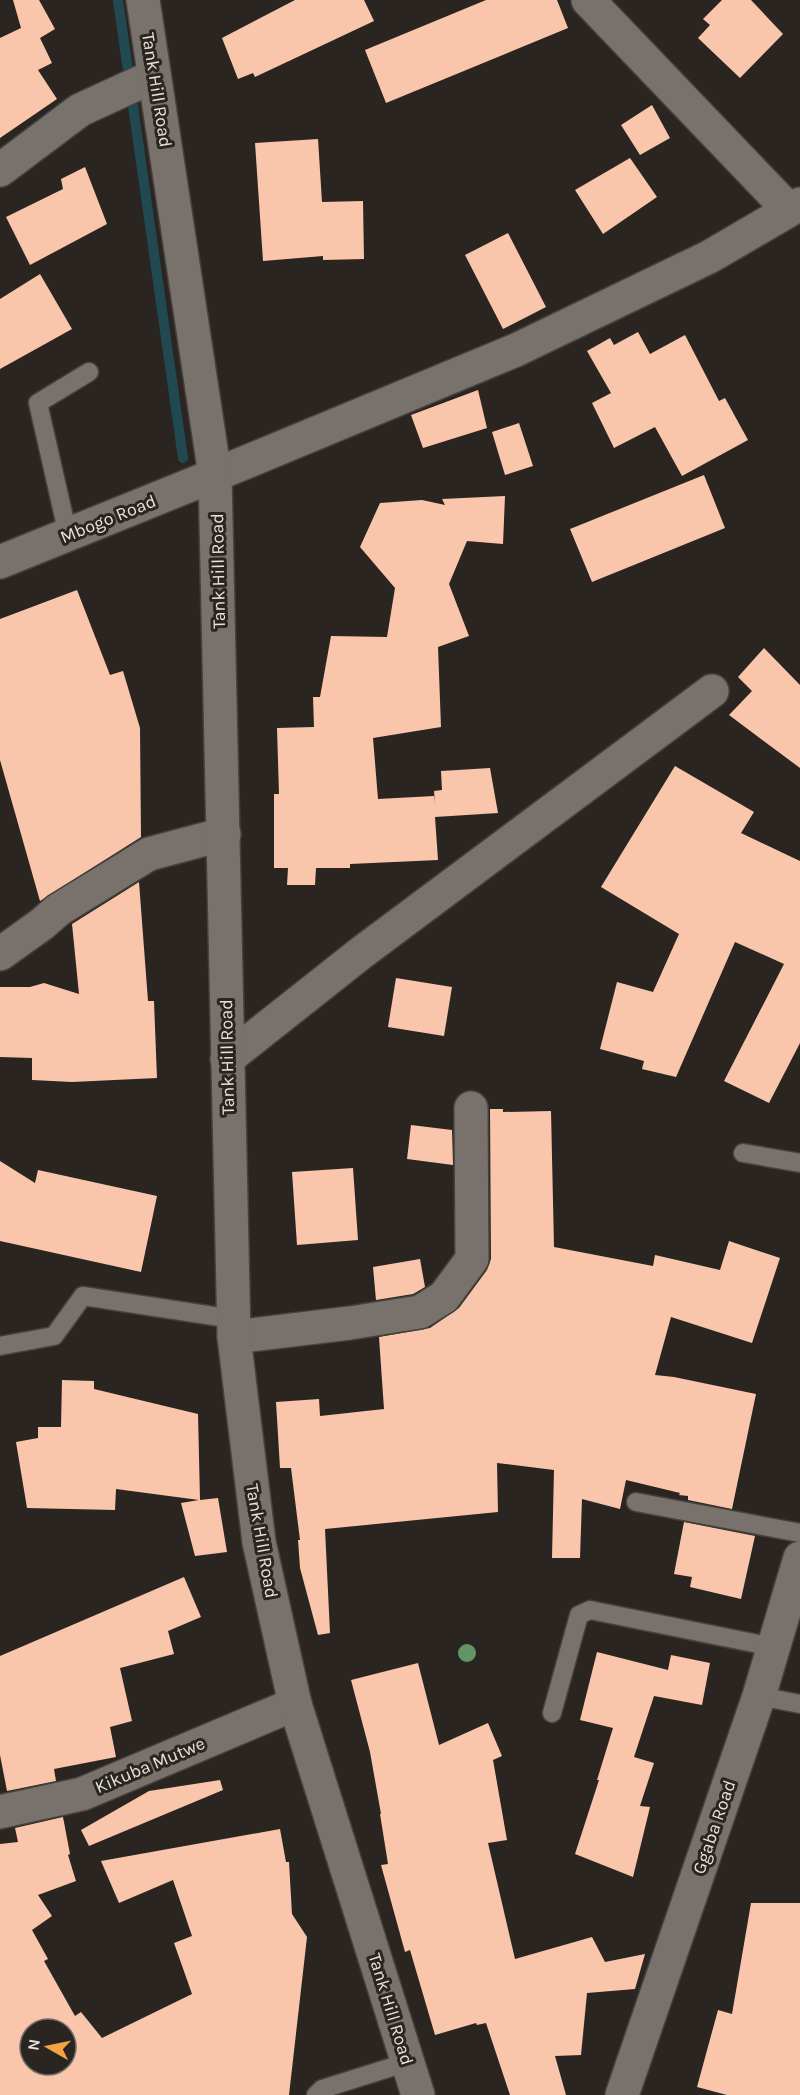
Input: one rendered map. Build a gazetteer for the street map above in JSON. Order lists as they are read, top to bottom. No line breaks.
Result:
{"streets":{"street":["Tank Hill Road","Mbogo Road","Kikuba Mutwe","Ggaba Road"]},"crossings":[["Tank Hill Road","Mbogo Road"],["Tank Hill Road","Kikuba Mutwe"]],"north":"left"}
